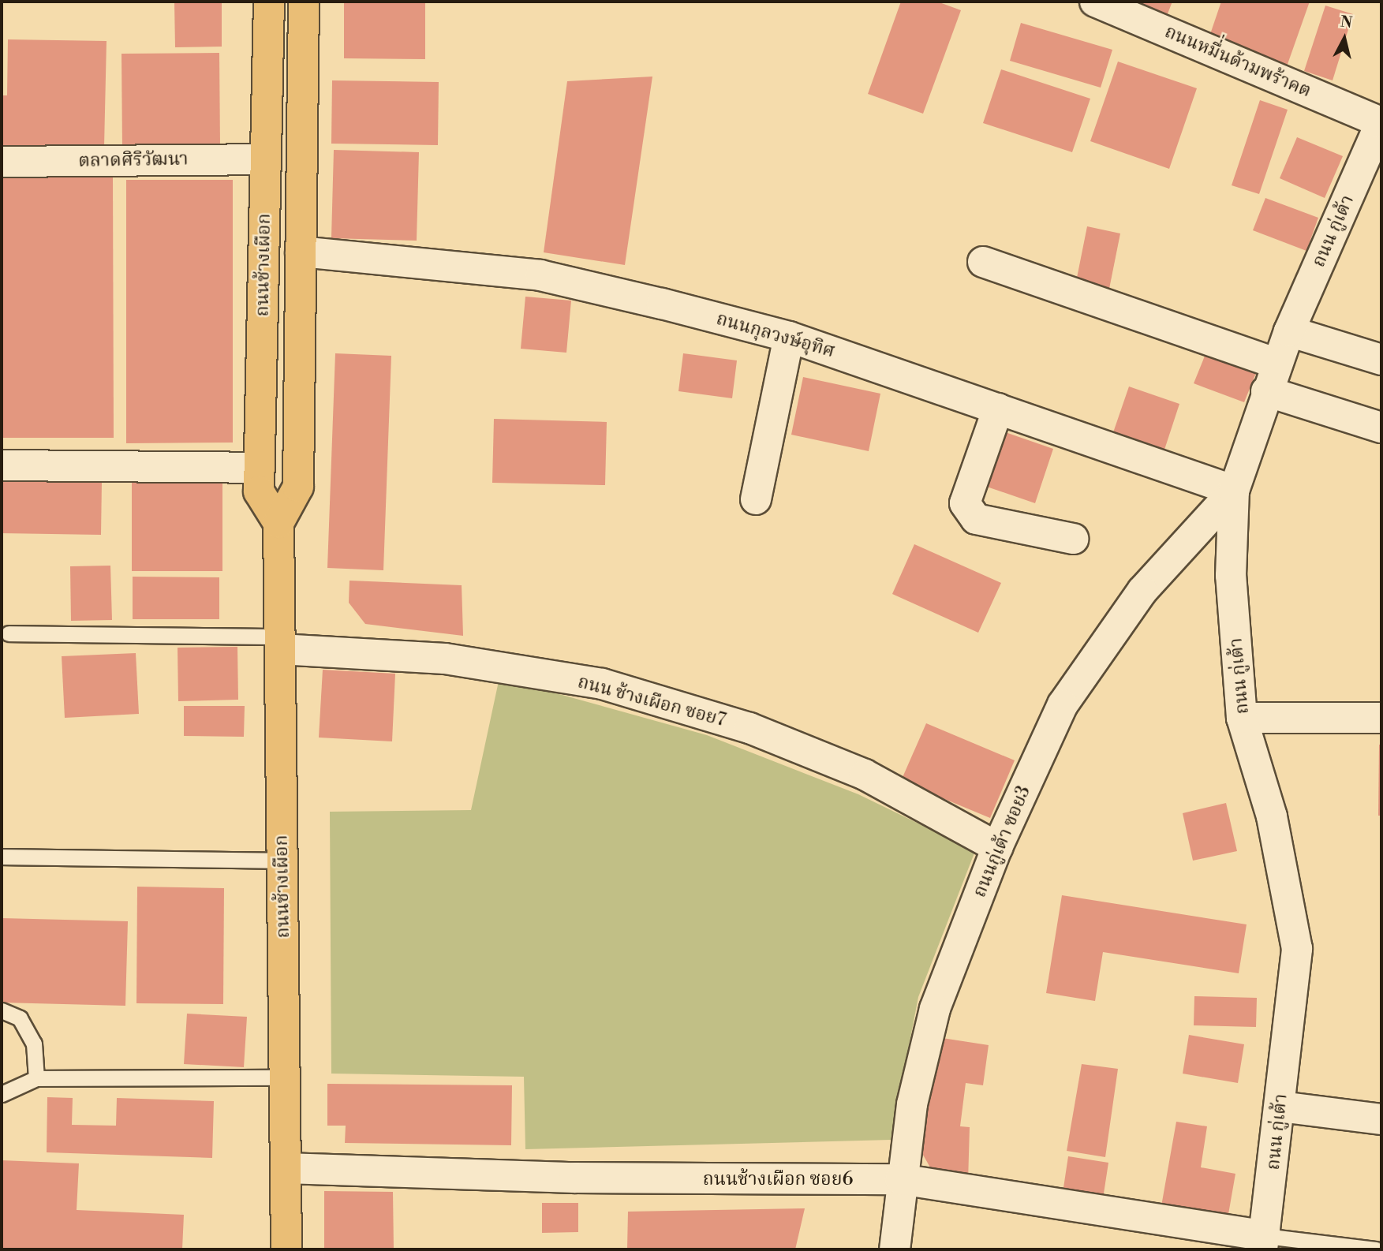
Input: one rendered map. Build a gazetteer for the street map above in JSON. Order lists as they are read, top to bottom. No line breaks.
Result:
{"streets":{"main road":["ถนนช้างเผือก"],"street":["ถนนหมื่่นด้ามพร้าคต","ตลาดศิริวัฒนา","ถนน กู่เต้า","ถนนกุลวงษ์อุทิศ","ถนน ช้างเผือก ซอย7","ถนนกู่เต้า ซอย3","ถนนช้างเผือก ซอย6"]},"crossings":[["ถนนหมื่่นด้ามพร้าคต","ถนน กู่เต้า"],["ตลาดศิริวัฒนา","ถนนช้างเผือก"],["ถนน กู่เต้า","ถนนกุลวงษ์อุทิศ"],["ถนน กู่เต้า","ถนนกู่เต้า ซอย3"],["ถนน กู่เต้า","ถนนช้างเผือก ซอย6"],["ถนนช้างเผือก","ถนนกุลวงษ์อุทิศ"],["ถนนช้างเผือก","ถนน ช้างเผือก ซอย7"],["ถนนช้างเผือก","ถนนช้างเผือก ซอย6"],["ถนนกุลวงษ์อุทิศ","ถนนกู่เต้า ซอย3"],["ถนน ช้างเผือก ซอย7","ถนนกู่เต้า ซอย3"],["ถนนกู่เต้า ซอย3","ถนนช้างเผือก ซอย6"]],"north":"top"}
